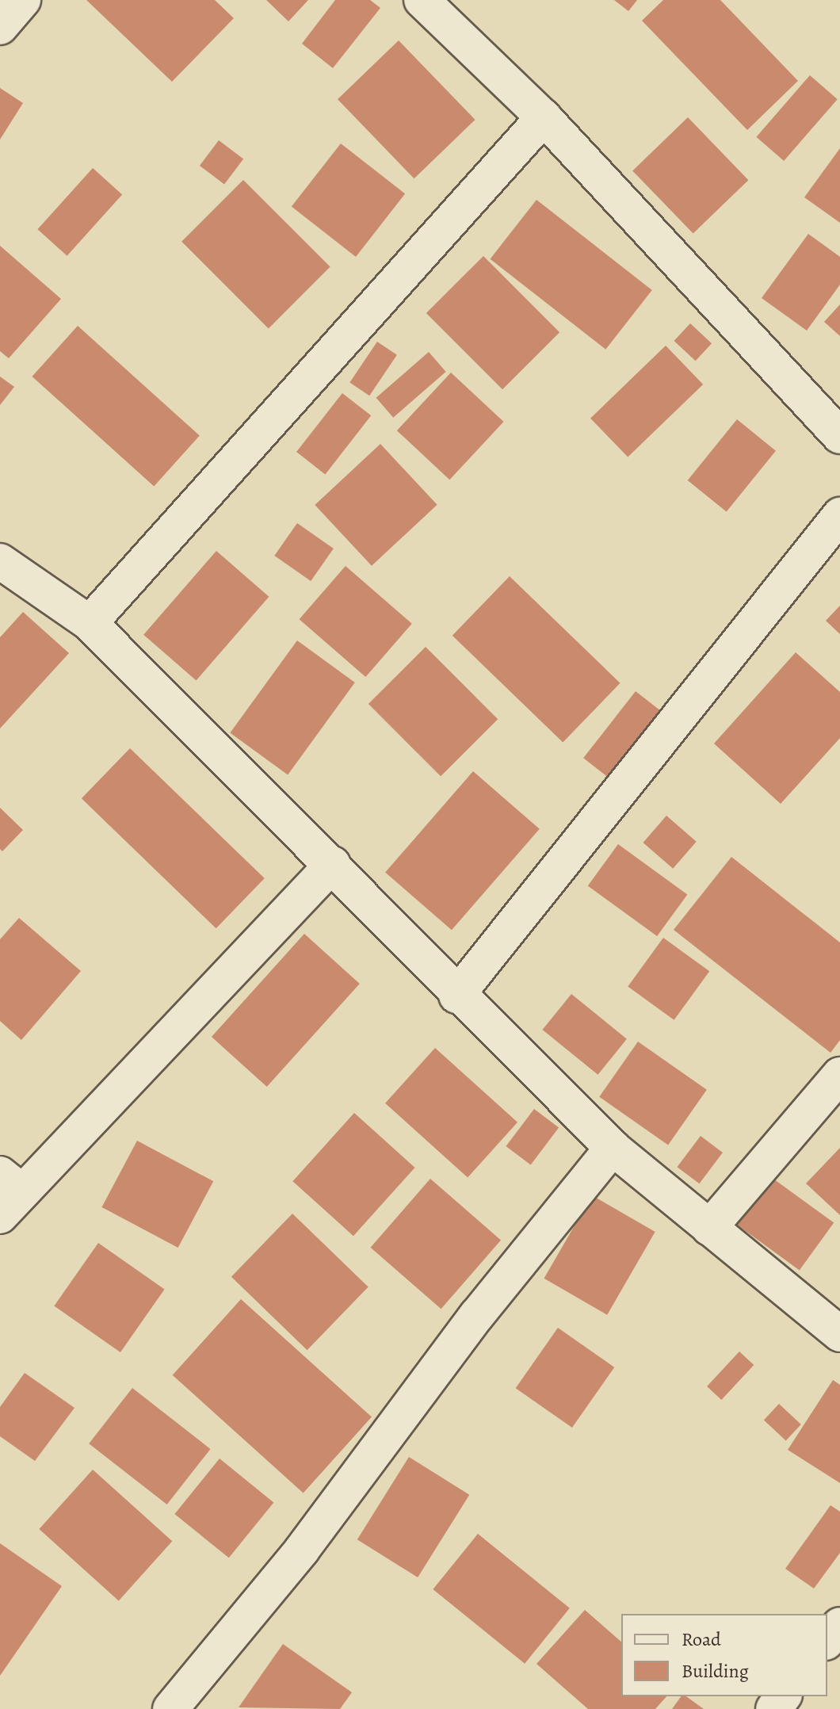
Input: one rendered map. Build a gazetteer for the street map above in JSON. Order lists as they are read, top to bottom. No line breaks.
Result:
{"legend":["Road","Building"]}
